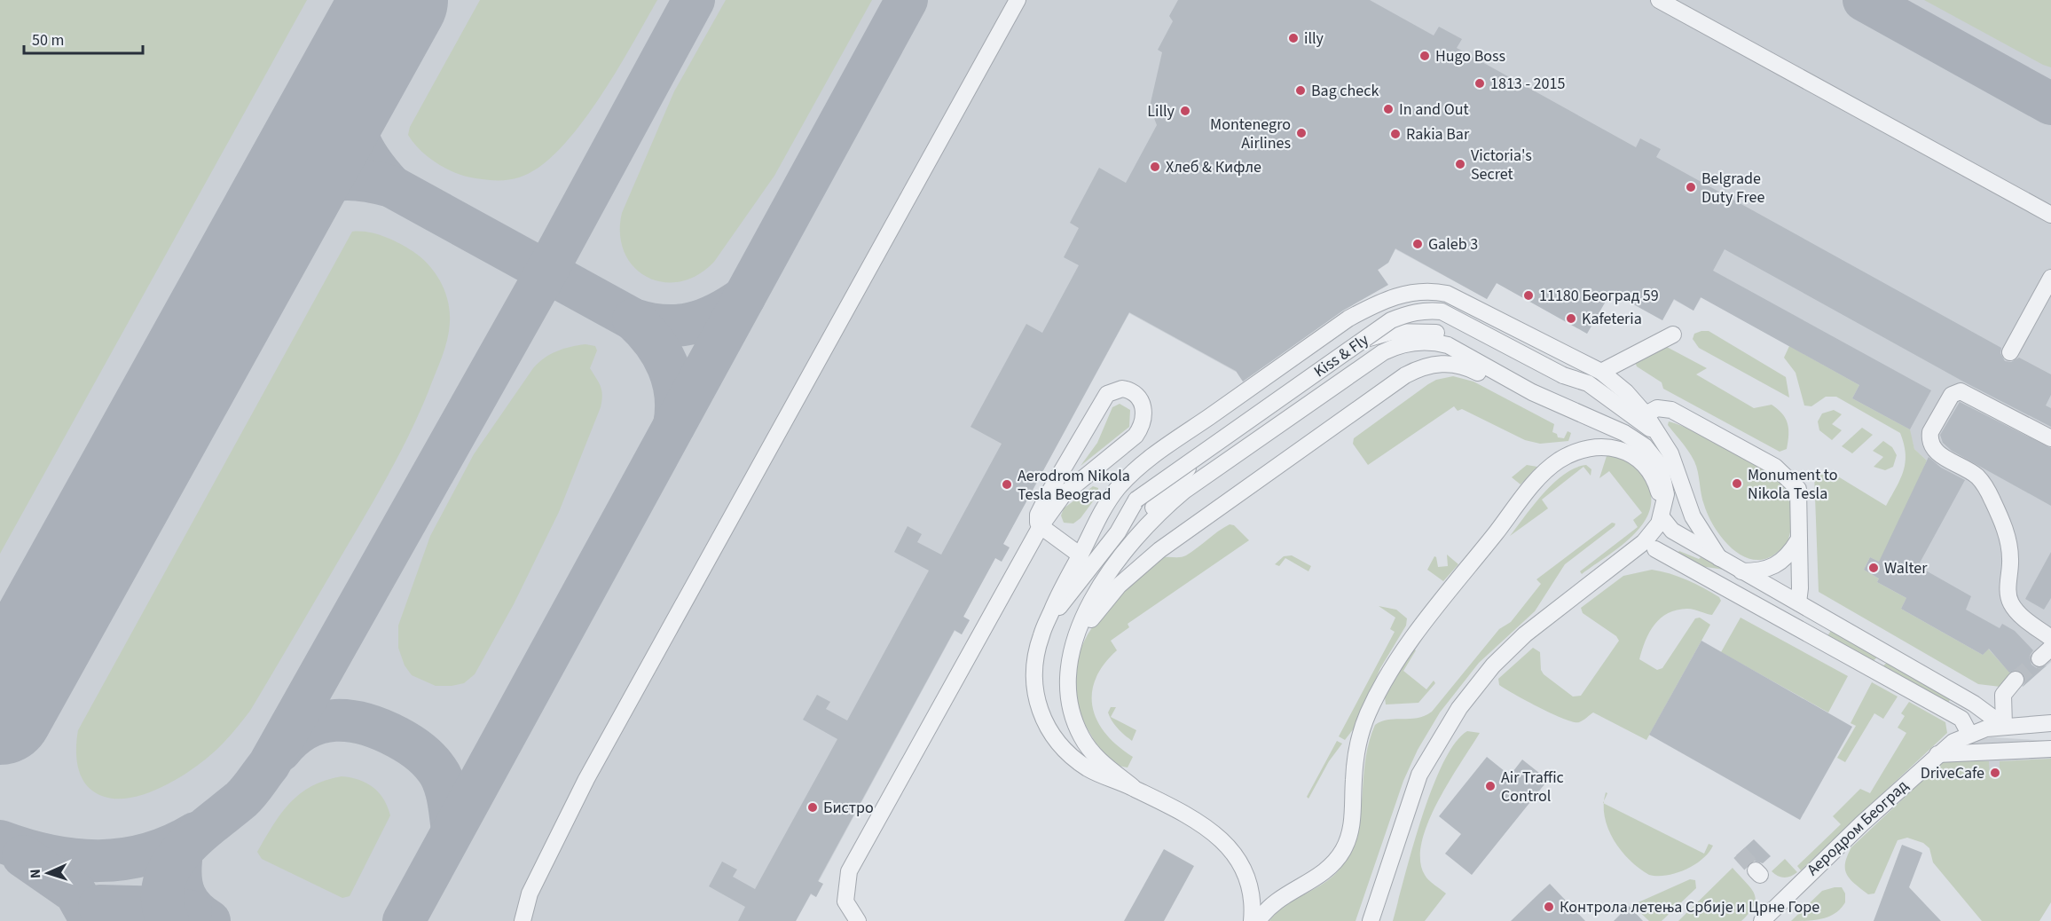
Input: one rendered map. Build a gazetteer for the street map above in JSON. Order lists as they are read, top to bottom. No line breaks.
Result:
{"streets":{"street":["Kiss & Fly","Аеродром Београд"]},"places":["illy","Hugo Boss","1813 - 2015","Bag check","In and Out","Lilly","Montenegro Airlines","Rakia Bar","Victoria's Secret","Хлеб & Кифле","Belgrade Duty Free","Galeb 3","11180 Београд 59","Kafeteria","Monument to Nikola Tesla","Aerodrom Nikola Tesla Beograd","Walter","DriveCafe","Air Traffic Control","Бистро","Контрола летења Србије и Црне Горе"],"scale_bar":"50 m","north":"left"}
